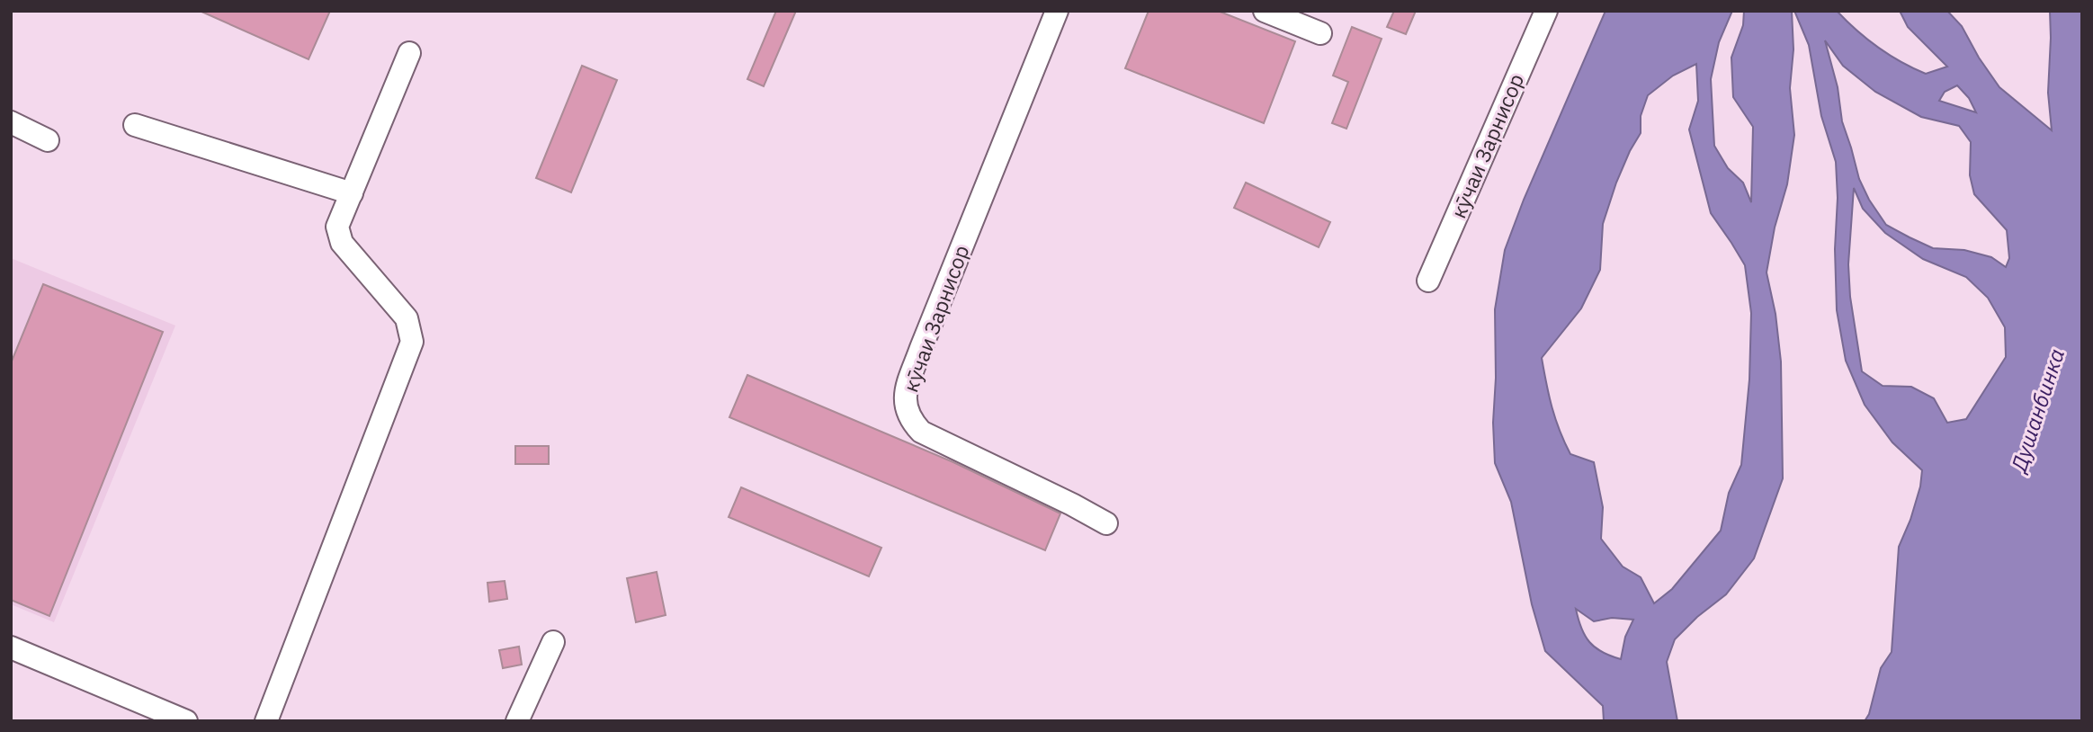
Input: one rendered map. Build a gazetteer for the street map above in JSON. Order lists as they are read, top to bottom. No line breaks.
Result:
{"streets":{"lane":["кӯчаи Зарнисор"]},"water":["Душанбинка"]}
